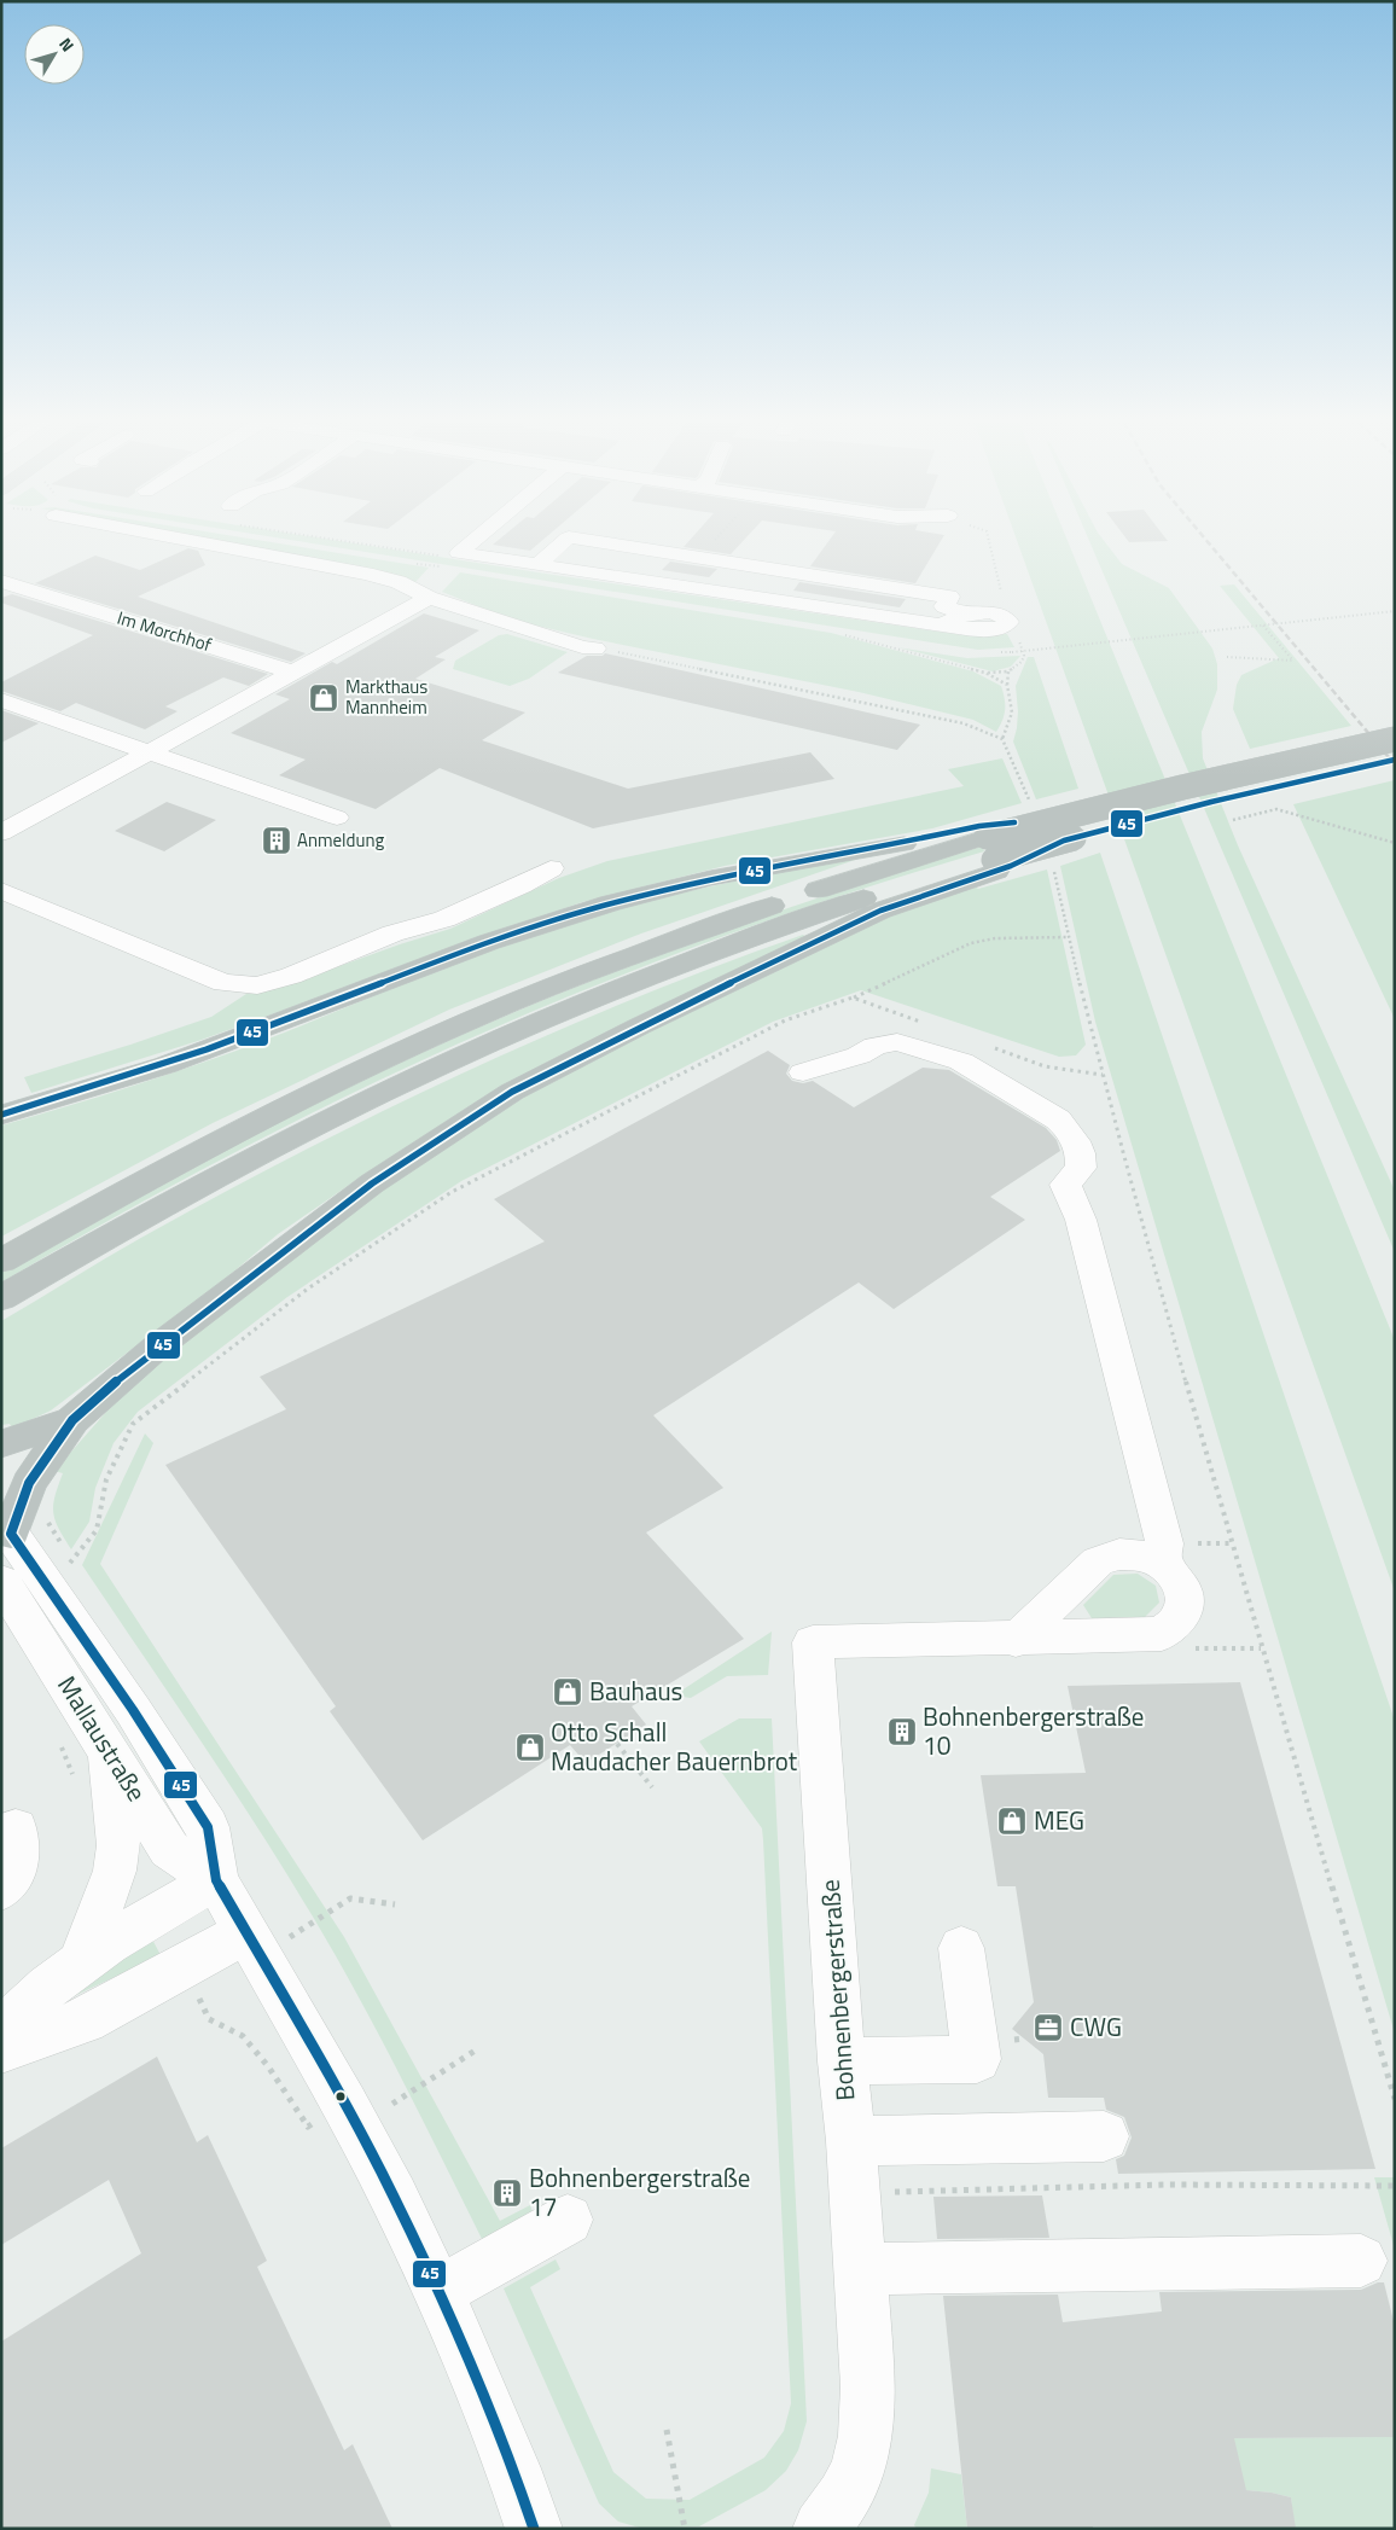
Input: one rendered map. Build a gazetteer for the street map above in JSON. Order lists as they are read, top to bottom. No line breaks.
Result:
{"streets":{"street":["Im Morchhof","Mallaustraße","Bohnenbergerstraße"]},"places":{"shop":["Markthaus Mannheim","Bauhaus","Otto Schall Maudacher Bauernbrot","MEG"],"building":["Anmeldung","Bohnenbergerstraße 10","Bohnenbergerstraße 17"],"office":["CWG"]},"lines":["transit line 45"],"north":"top right"}
